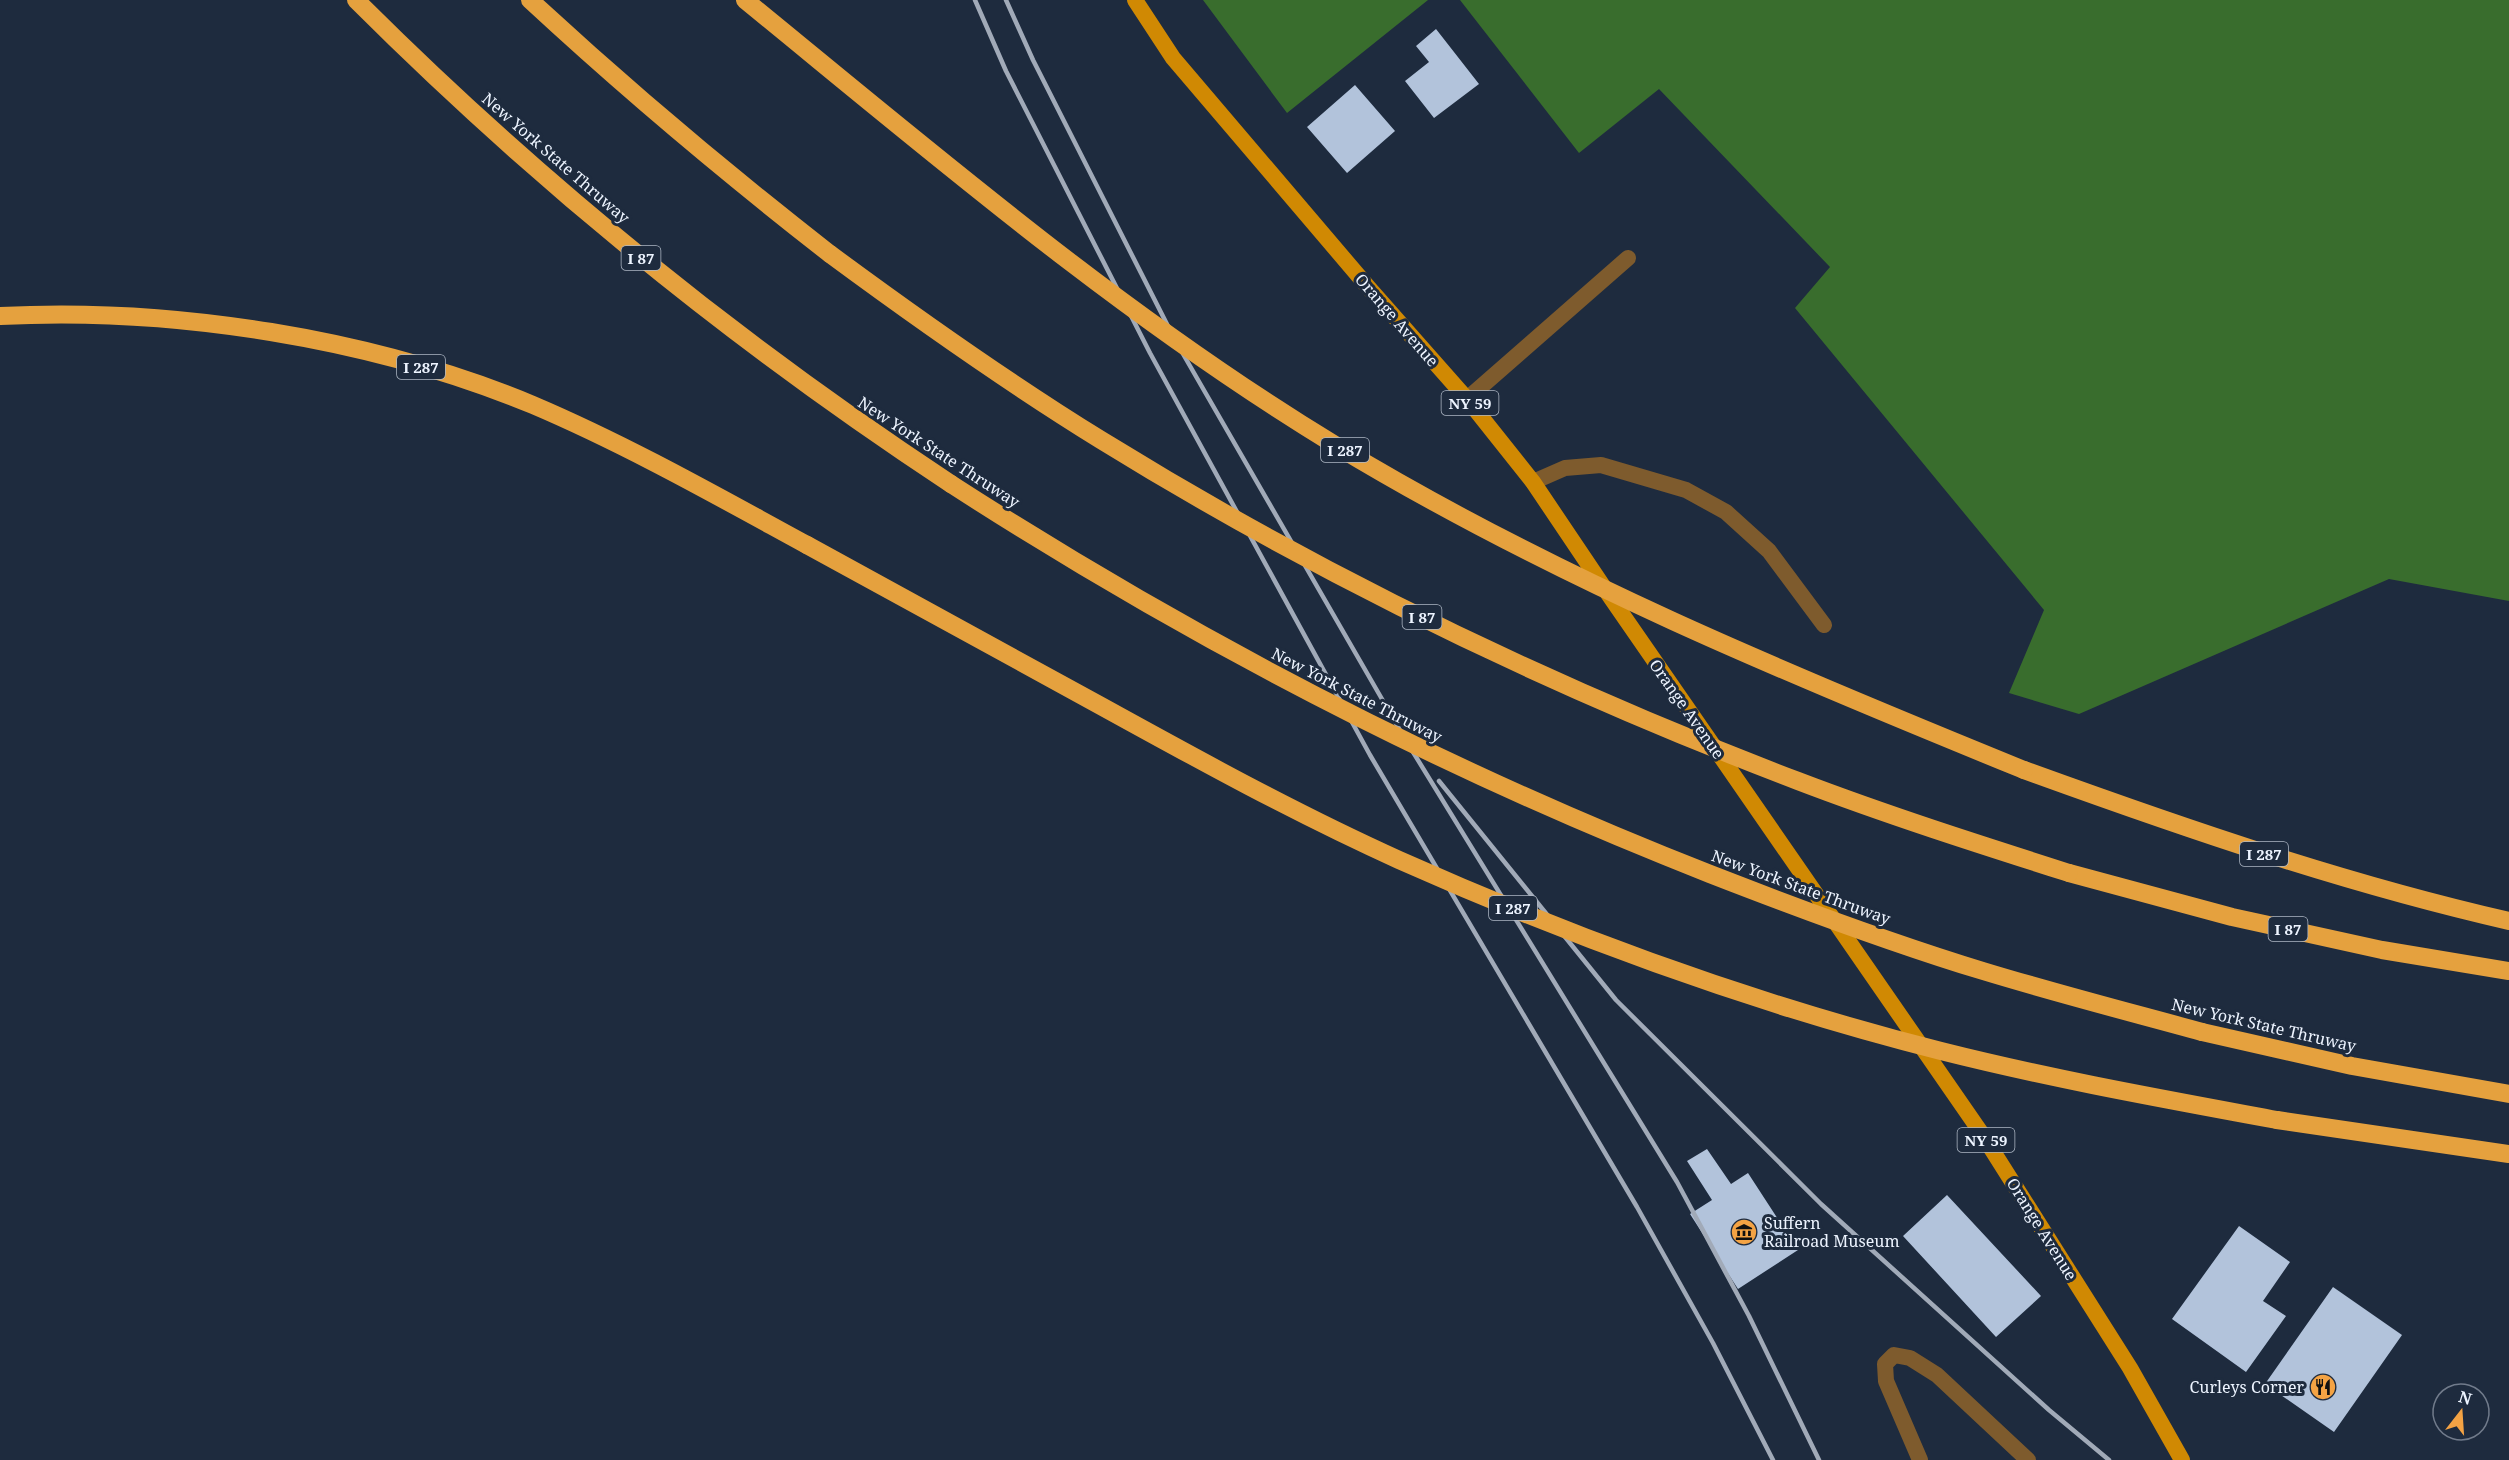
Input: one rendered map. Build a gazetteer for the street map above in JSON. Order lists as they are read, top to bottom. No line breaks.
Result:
{"streets":{"highway":["New York State Thruway","I 87","I 287"],"main road":["Orange Avenue","NY 59"]},"places":{"museum":["Suffern Railroad Museum"],"restaurant":["Curleys Corner"]},"north":"top"}
